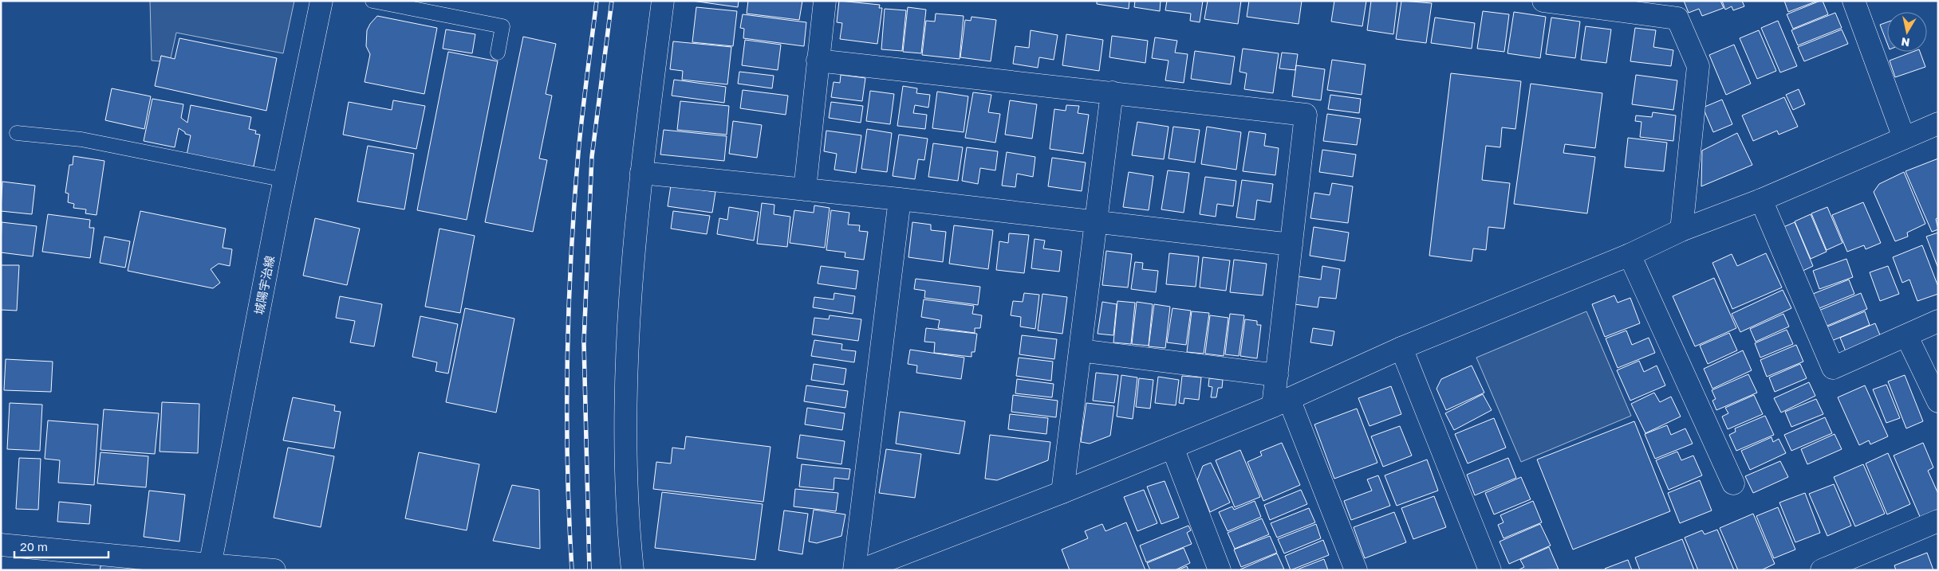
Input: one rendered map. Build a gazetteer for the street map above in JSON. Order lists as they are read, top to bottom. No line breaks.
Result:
{"streets":{"street":["城陽宇治線"]},"scale_bar":"20 m","north":"bottom"}
